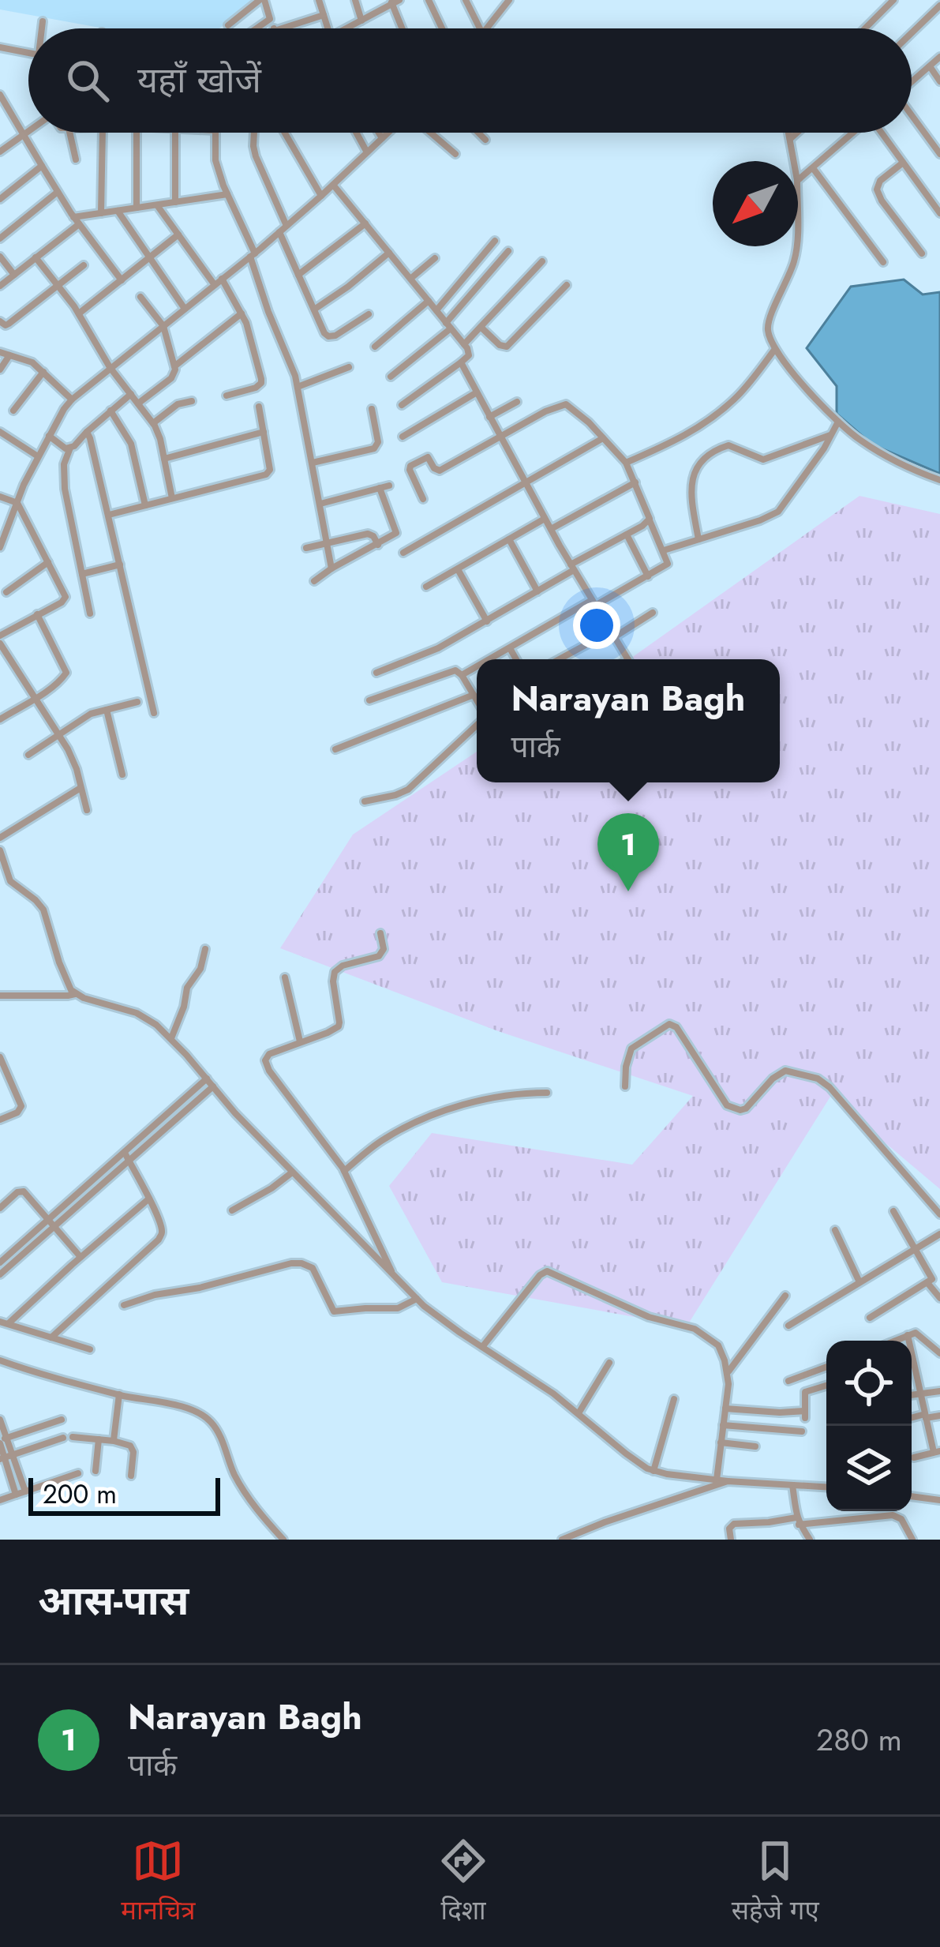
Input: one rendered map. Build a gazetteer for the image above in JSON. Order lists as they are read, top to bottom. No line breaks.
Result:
{"scale_bar":"200 m","north":"bottom left","page":{"search":"यहाँ खोजें","popup":["Narayan Bagh","पार्क"],"pins":"1","scale":"200 m","heading":"आस-पास","list":[{"mark":"1","name":"Narayan Bagh","note":"पार्क","value":"280 m"}],"nav":["मानचित्र","दिशा","सहेजे गए"]}}
